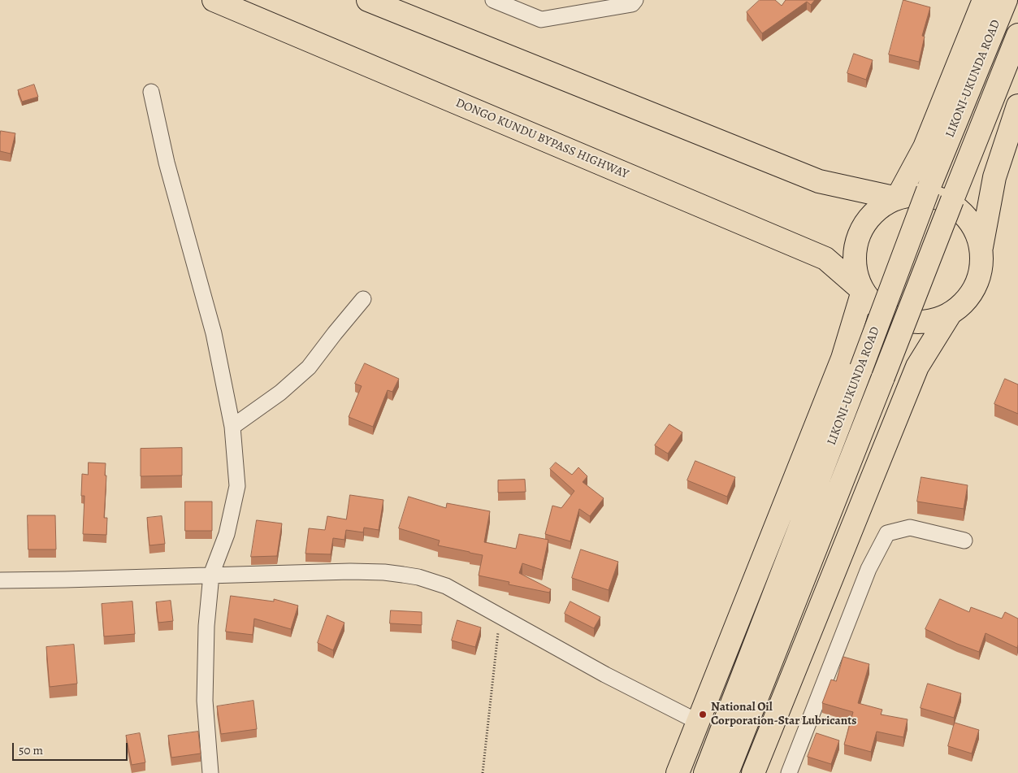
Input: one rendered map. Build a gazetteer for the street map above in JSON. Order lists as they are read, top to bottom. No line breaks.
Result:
{"streets":{"highway":["LIKONI-UKUNDA ROAD","DONGO KUNDU BYPASS HIGHWAY"]},"places":["National Oil Corporation-Star Lubricants"],"scale_bar":"50 m"}
